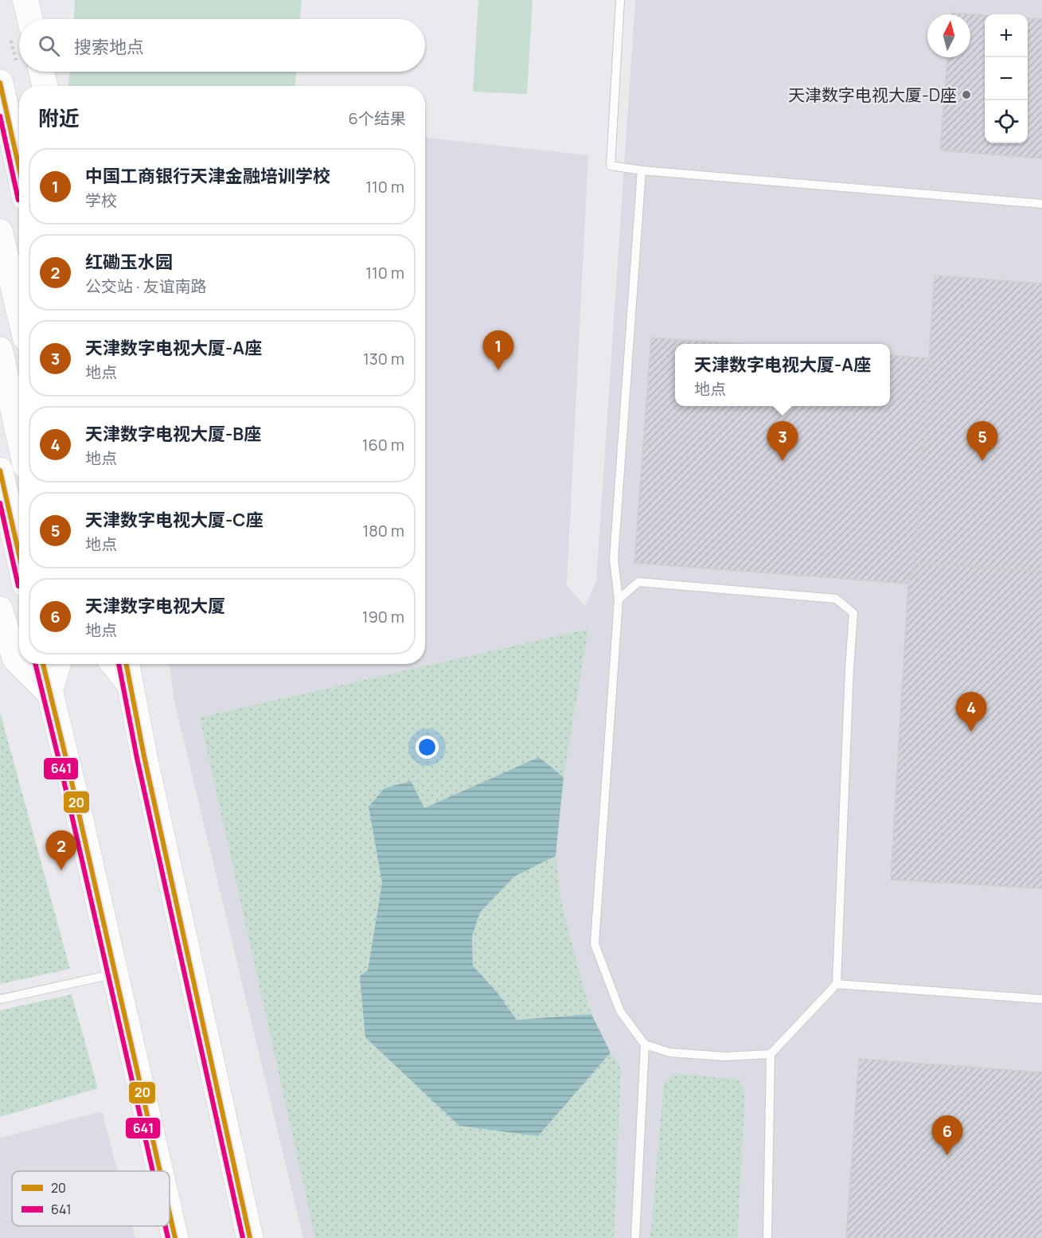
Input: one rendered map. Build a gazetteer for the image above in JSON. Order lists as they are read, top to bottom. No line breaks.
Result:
{"places":["天津数字电视大厦-D座"],"lines":["transit line 20","transit line 641"],"legend":["20","641"],"north":"top","page":{"map_buttons":["+","−"],"search":"搜索地点","heading":["附近","6个结果"],"list":[{"mark":"1","name":"中国工商银行天津金融培训学校","note":"学校","value":"110 m"},{"mark":"2","name":"红磡玉水园","note":"公交站 · 友谊南路","value":"110 m"},{"mark":"3","name":"天津数字电视大厦-A座","note":"地点","value":"130 m"},{"mark":"4","name":"天津数字电视大厦-B座","note":"地点","value":"160 m"},{"mark":"5","name":"天津数字电视大厦-C座","note":"地点","value":"180 m"},{"mark":"6","name":"天津数字电视大厦","note":"地点","value":"190 m"}],"pins":["1","3","5","4","2","6"],"popup":["天津数字电视大厦-A座","地点"]}}
